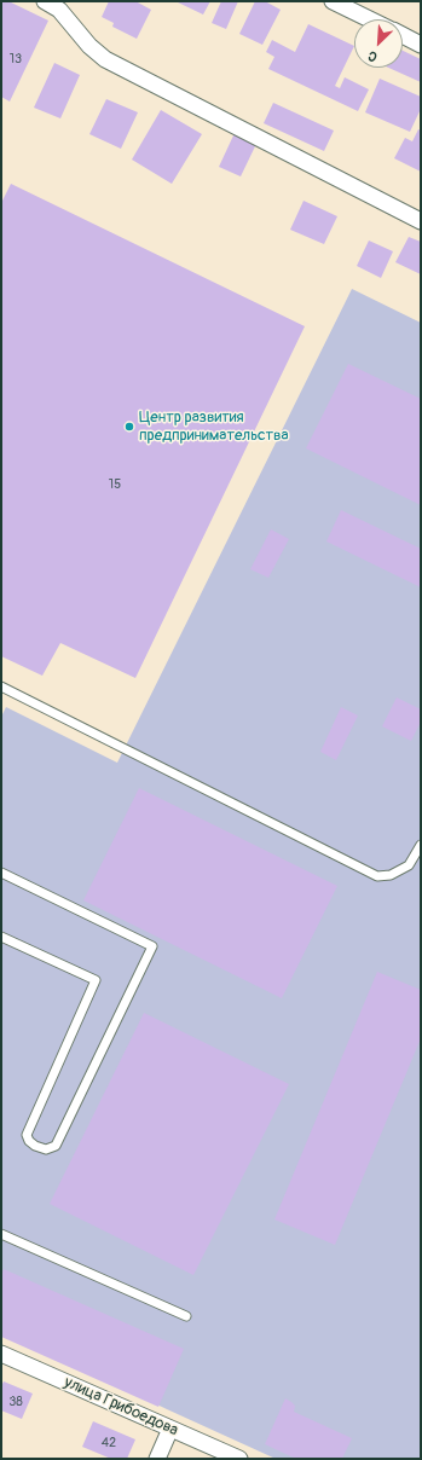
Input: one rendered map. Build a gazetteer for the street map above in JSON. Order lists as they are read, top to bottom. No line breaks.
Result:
{"streets":{"street":["улица Грибоедова"]},"places":["Центр развития предпринимательства"],"house_numbers":["13","15","38","42"],"north":"bottom left"}
